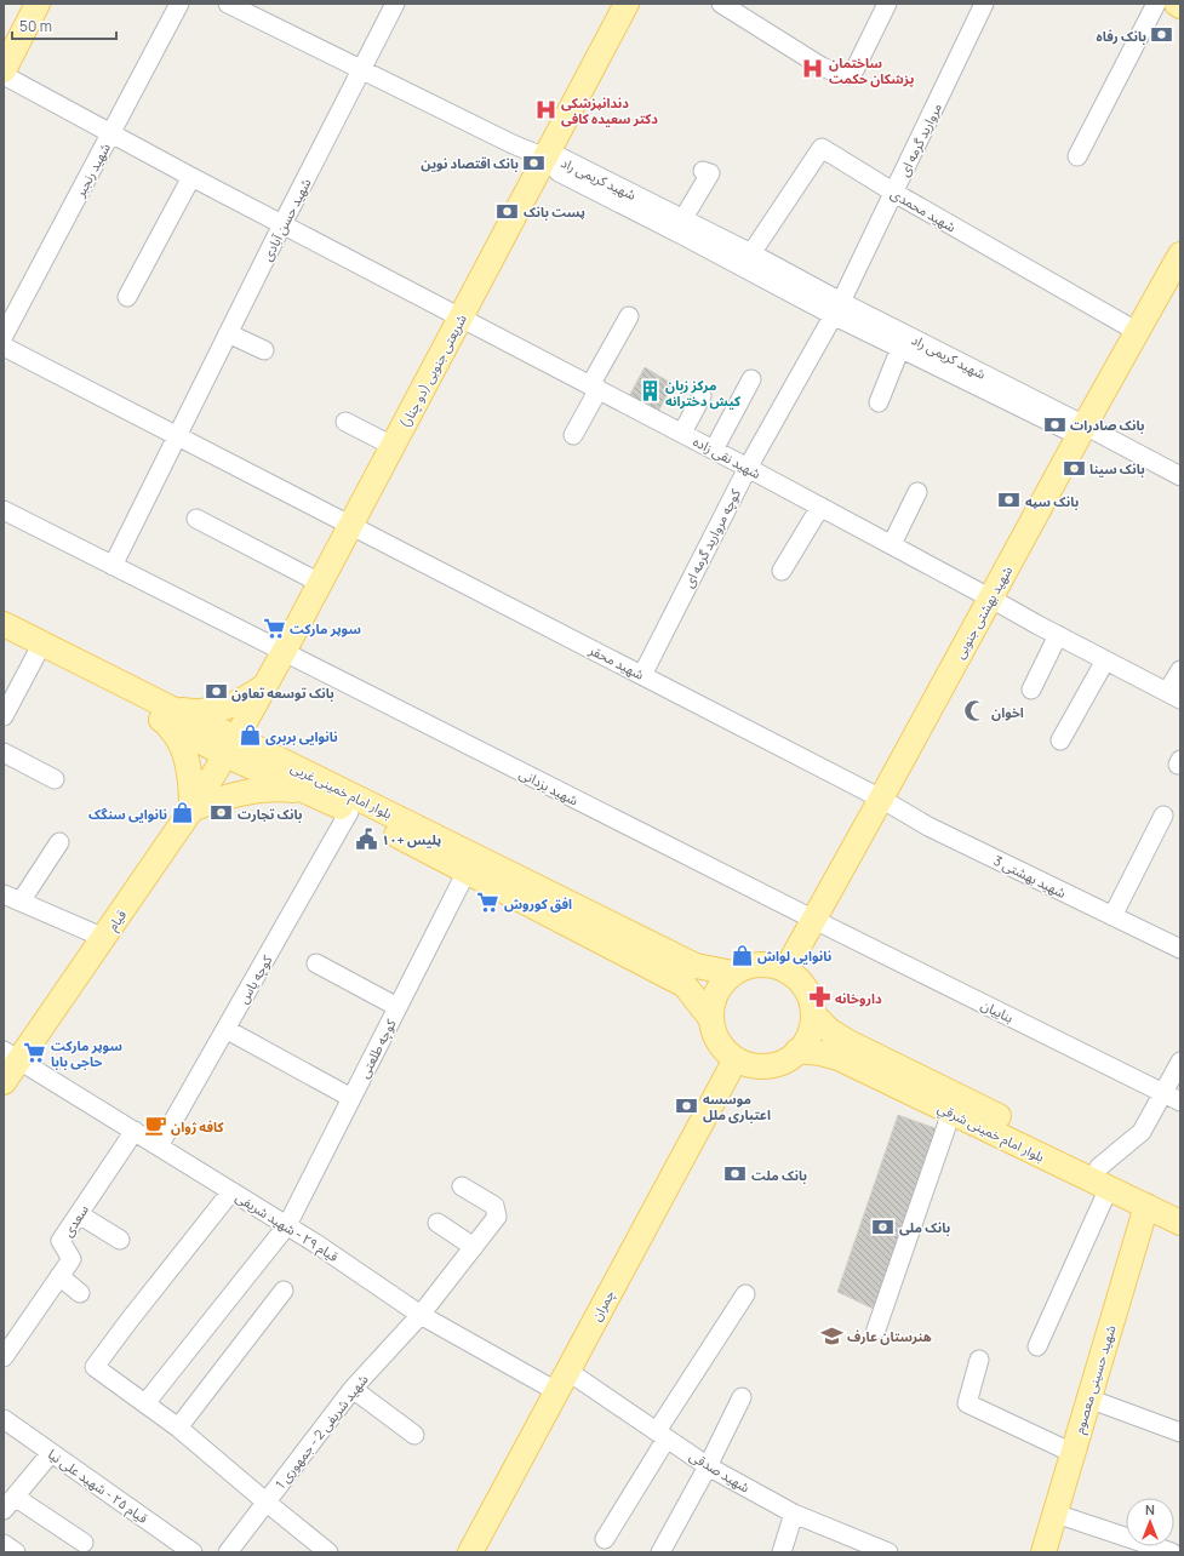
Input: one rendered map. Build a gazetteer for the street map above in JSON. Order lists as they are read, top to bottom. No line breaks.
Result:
{"streets":{"main road":["شریعتی جنوبی (دو چنار)","شهید بهشتی جنوبی","بلوار امام خمینی غربی","قیام","بلوار امام خمینی شرقي","چمران","شهید حسینی معصوم"],"street":["مروارید گرمه ای","شهید رنجبر","شهید کریمی راد","شهید محمدی","شهید حسن آبادی","شهید نقی زاده","کوچه مروارید گرمه ای","شهید محقر","شهید یزدانی","شهید بهشتی 3","کوچه یاس","بناییان","کوچه طلعتی","سعدی","قیام ۲۹ - شهید شریفی","شهید شریفی 2 - جمهوری 1","شهید صدقی","قیام ۲۵ - شهید علی نیا"]},"crossings":[["مروارید گرمه ای","شهید کریمی راد"],["مروارید گرمه ای","شهید محمدی"],["مروارید گرمه ای","کوچه مروارید گرمه ای"],["شهید رنجبر","شهید نقی زاده"],["شهید کریمی راد","شهید محمدی"],["شهید کریمی راد","شریعتی جنوبی (دو چنار)"],["شهید کریمی راد","کوچه مروارید گرمه ای"],["شهید کریمی راد","شهید بهشتی جنوبی"],["شهید محمدی","شهید بهشتی جنوبی"],["شهید حسن آبادی","شهید نقی زاده"],["شهید حسن آبادی","شهید محقر"],["شهید حسن آبادی","شهید یزدانی"],["شریعتی جنوبی (دو چنار)","شهید نقی زاده"],["شریعتی جنوبی (دو چنار)","شهید محقر"],["شریعتی جنوبی (دو چنار)","شهید یزدانی"],["شریعتی جنوبی (دو چنار)","بلوار امام خمینی غربی"],["شریعتی جنوبی (دو چنار)","قیام"],["شهید نقی زاده","کوچه مروارید گرمه ای"],["شهید نقی زاده","شهید بهشتی جنوبی"],["کوچه مروارید گرمه ای","شهید محقر"],["شهید بهشتی جنوبی","شهید محقر"],["شهید بهشتی جنوبی","شهید یزدانی"],["شهید بهشتی جنوبی","بلوار امام خمینی غربی"],["شهید بهشتی جنوبی","شهید بهشتی 3"],["شهید بهشتی جنوبی","بناییان"],["شهید بهشتی جنوبی","بلوار امام خمینی شرقي"],["شهید بهشتی جنوبی","چمران"],["شهید محقر","شهید بهشتی 3"],["شهید یزدانی","بناییان"],["بلوار امام خمینی غربی","قیام"],["بلوار امام خمینی غربی","کوچه یاس"],["بلوار امام خمینی غربی","کوچه طلعتی"],["بلوار امام خمینی غربی","بلوار امام خمینی شرقي"],["بلوار امام خمینی غربی","چمران"],["قیام","قیام ۲۹ - شهید شریفی"],["کوچه یاس","قیام ۲۹ - شهید شریفی"],["کوچه طلعتی","قیام ۲۹ - شهید شریفی"],["بلوار امام خمینی شرقي","چمران"],["بلوار امام خمینی شرقي","شهید حسینی معصوم"],["سعدی","قیام ۲۹ - شهید شریفی"],["قیام ۲۹ - شهید شریفی","چمران"],["قیام ۲۹ - شهید شریفی","شهید شریفی 2 - جمهوری 1"],["قیام ۲۹ - شهید شریفی","شهید صدقی"],["چمران","شهید صدقی"]],"places":{"bank":["بانک رفاه","بانک اقتصاد نوین","پست بانک","بانک صادرات","بانک سینا","بانک سپه","بانک توسعه تعاون","بانک تجارت","موسسه اعتباری ملل","بانک ملت","بانک ملی"],"hospital":["ساختمان پزشکان حکمت","دندانپزشکی دکتر سعیده کافی"],"building":["مرکز زبان کیش دخترانه"],"supermarket":["سوپر مارکت","افق کوروش","سوپر مارکت حاجی بابا"],"mosque":["اخوان"],"shop":["نانوایی بربری","نانوایی سنگک","نانوایی لواش"],"public building":["پلیس +۱۰"],"pharmacy":["داروخانه"],"cafe":["کافه ژوان"],"school or university":["هنرستان عارف"]},"scale_bar":"50 m","north":"top"}
